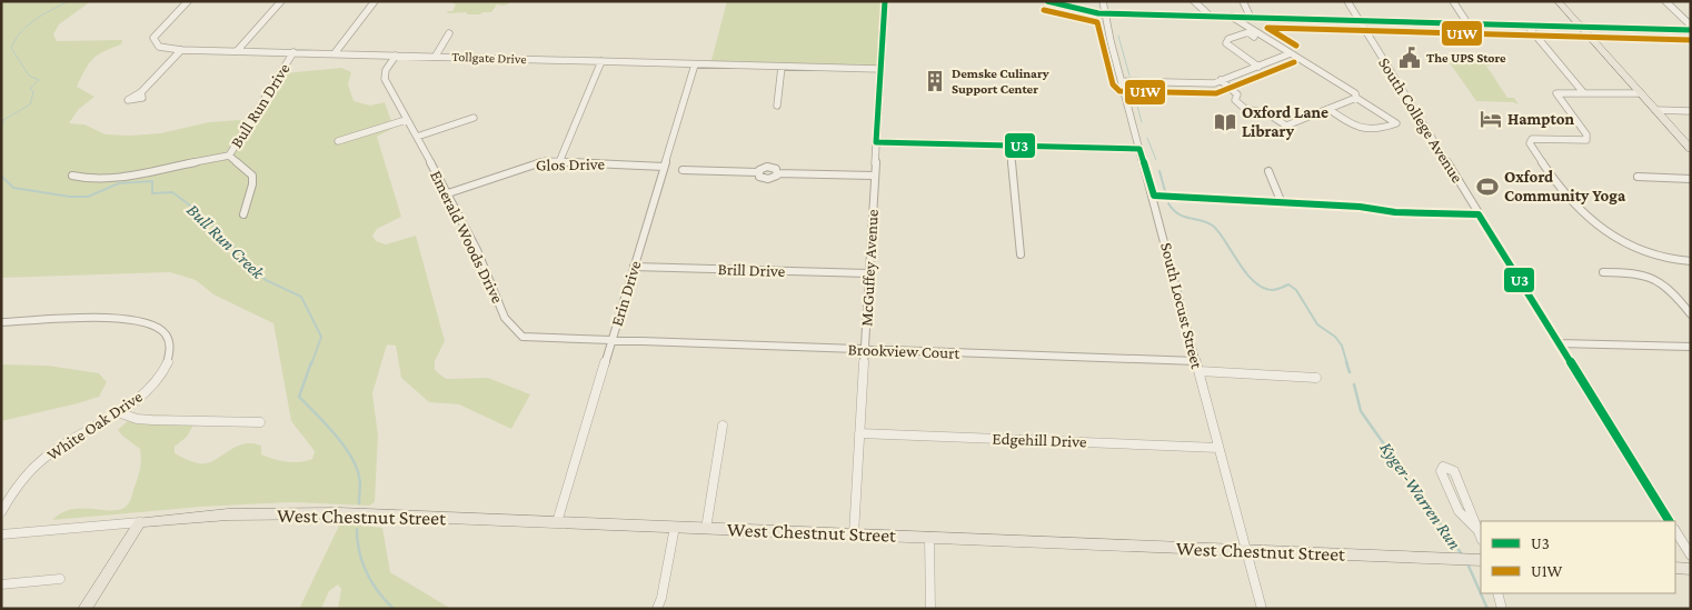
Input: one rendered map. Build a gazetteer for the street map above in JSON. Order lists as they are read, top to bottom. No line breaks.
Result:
{"streets":{"main road":["West Chestnut Street"],"street":["Tollgate Drive","Bull Run Drive","South College Avenue","Glos Drive","Emerald Woods Drive","McGuffey Avenue","Brill Drive","Erin Drive","South Locust Street","Brookview Court","White Oak Drive","Edgehill Drive"]},"crossings":[["Tollgate Drive","Bull Run Drive"],["Tollgate Drive","Emerald Woods Drive"],["Tollgate Drive","McGuffey Avenue"],["Tollgate Drive","Erin Drive"],["Glos Drive","Emerald Woods Drive"],["Glos Drive","Erin Drive"],["Emerald Woods Drive","Erin Drive"],["Emerald Woods Drive","Brookview Court"],["McGuffey Avenue","Brill Drive"],["McGuffey Avenue","Brookview Court"],["McGuffey Avenue","Edgehill Drive"],["McGuffey Avenue","West Chestnut Street"],["Brill Drive","Erin Drive"],["Erin Drive","Brookview Court"],["Erin Drive","West Chestnut Street"],["South Locust Street","Brookview Court"],["South Locust Street","Edgehill Drive"],["South Locust Street","West Chestnut Street"]],"water":["Bull Run Creek","Kyger-Warren Run"],"places":{"public building":["The UPS Store"],"building":["Demske Culinary Support Center"],"hotel":["Hampton"],"library":["Oxford Lane Library"],"sports":["Oxford Community Yoga"]},"lines":["transit line U3","transit line U1W"],"legend":["U3","U1W"]}
